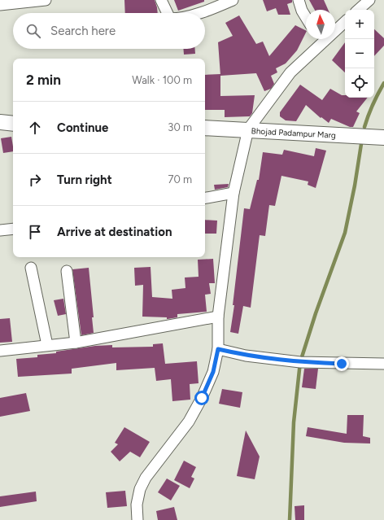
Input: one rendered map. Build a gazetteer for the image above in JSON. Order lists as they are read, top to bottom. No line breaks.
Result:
{"streets":{"street":["Bhojad Padampur Marg"]},"north":"top","page":{"map_buttons":["+","−"],"search":"Search here","heading":["2 min","Walk · 100 m"],"list":[["Continue","30 m"],["Turn right","70 m"],"Arrive at destination"]}}
